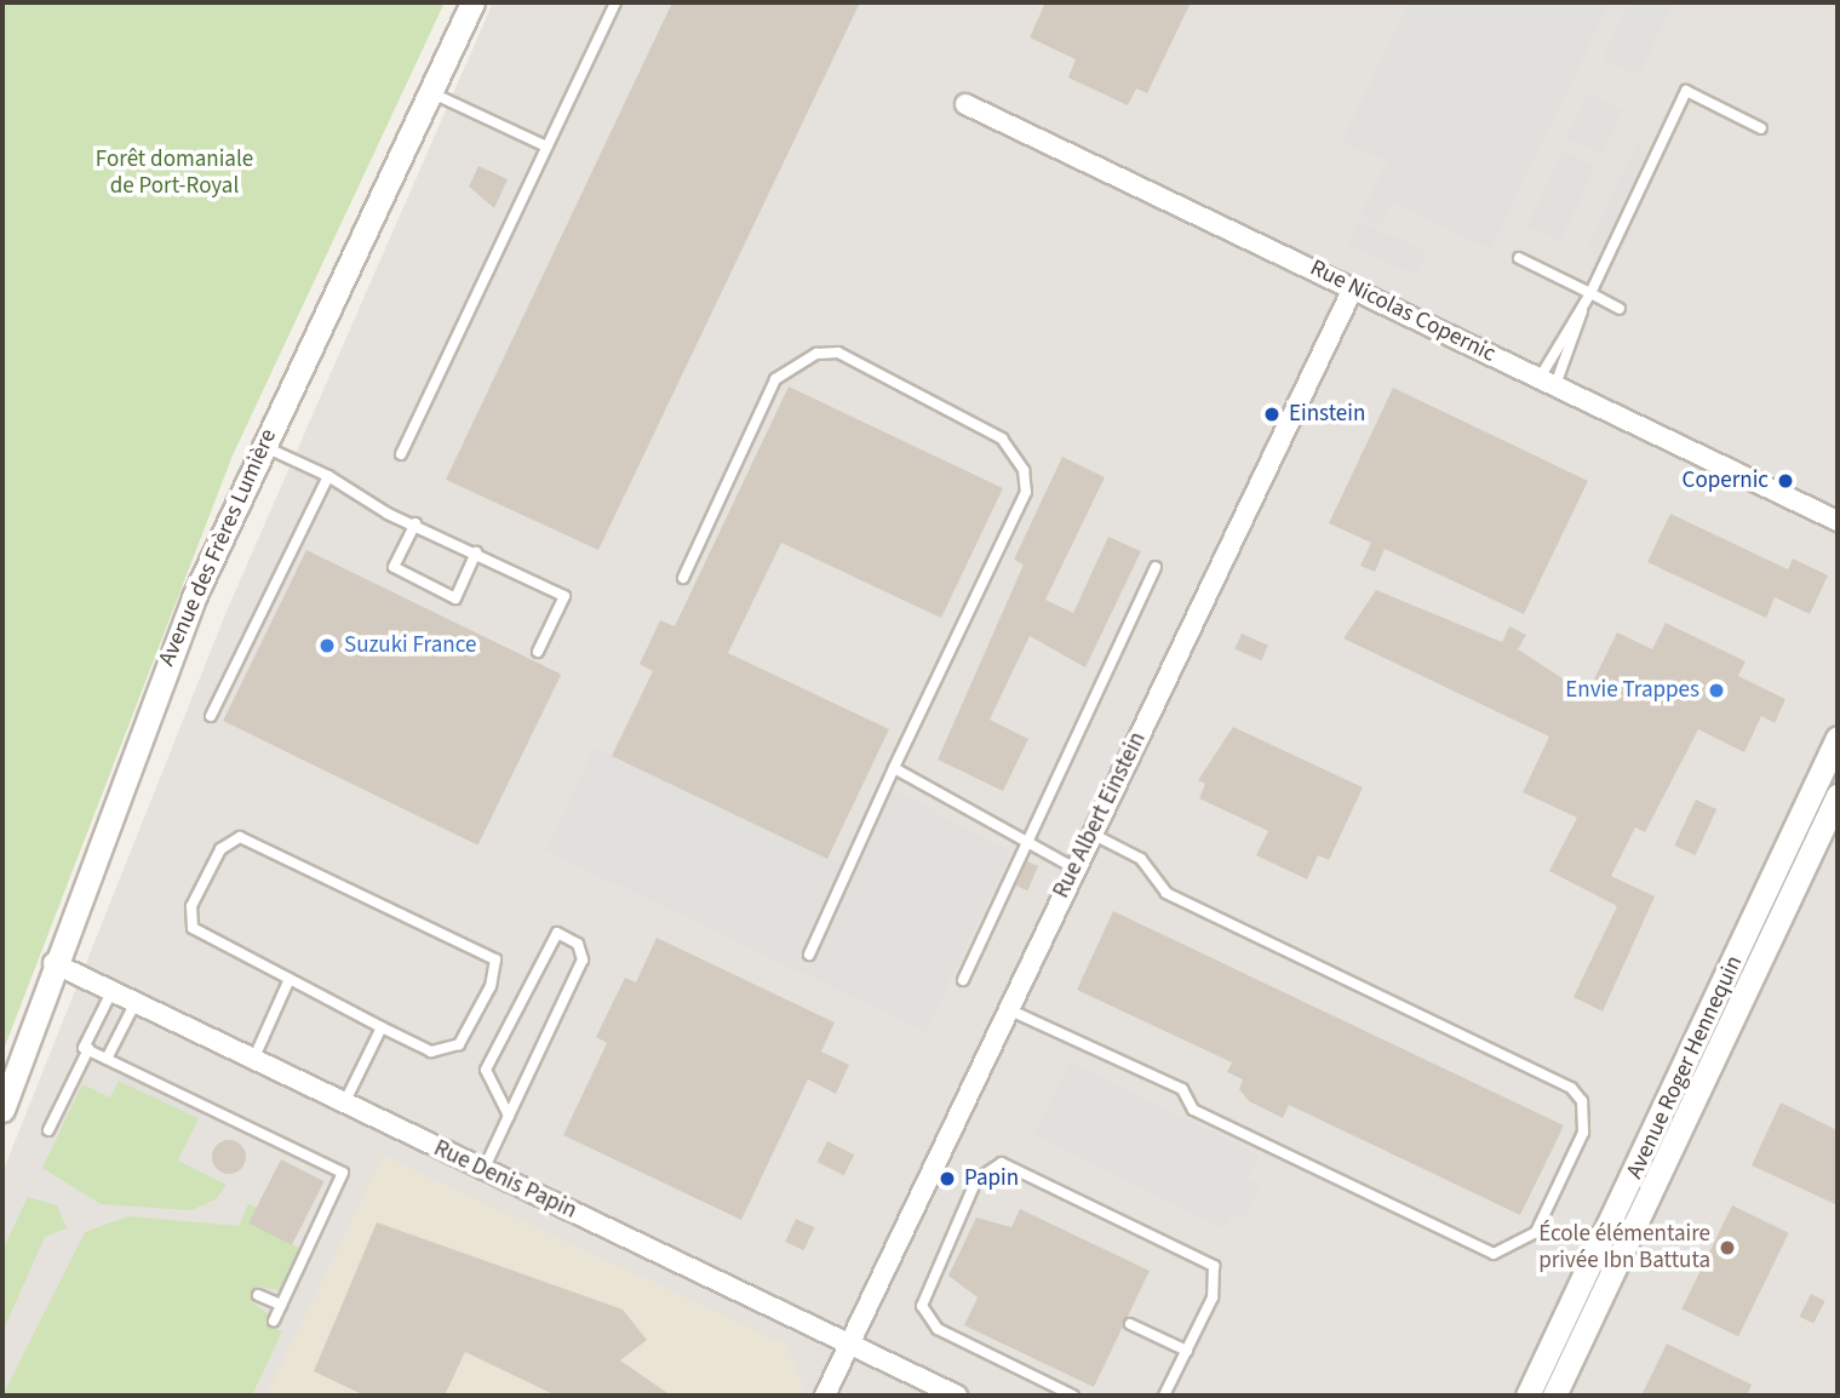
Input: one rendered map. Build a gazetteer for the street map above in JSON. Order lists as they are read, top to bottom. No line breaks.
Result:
{"streets":{"street":["Rue Nicolas Copernic","Avenue des Frères Lumière","Rue Albert Einstein","Avenue Roger Hennequin","Rue Denis Papin"]},"crossings":[["Rue Nicolas Copernic","Rue Albert Einstein"],["Avenue des Frères Lumière","Rue Denis Papin"],["Rue Albert Einstein","Rue Denis Papin"]],"parks":["Forêt domaniale de Port-Royal"],"places":["Einstein","Copernic","Suzuki France","Envie Trappes","Papin","École élémentaire privée Ibn Battuta"]}
